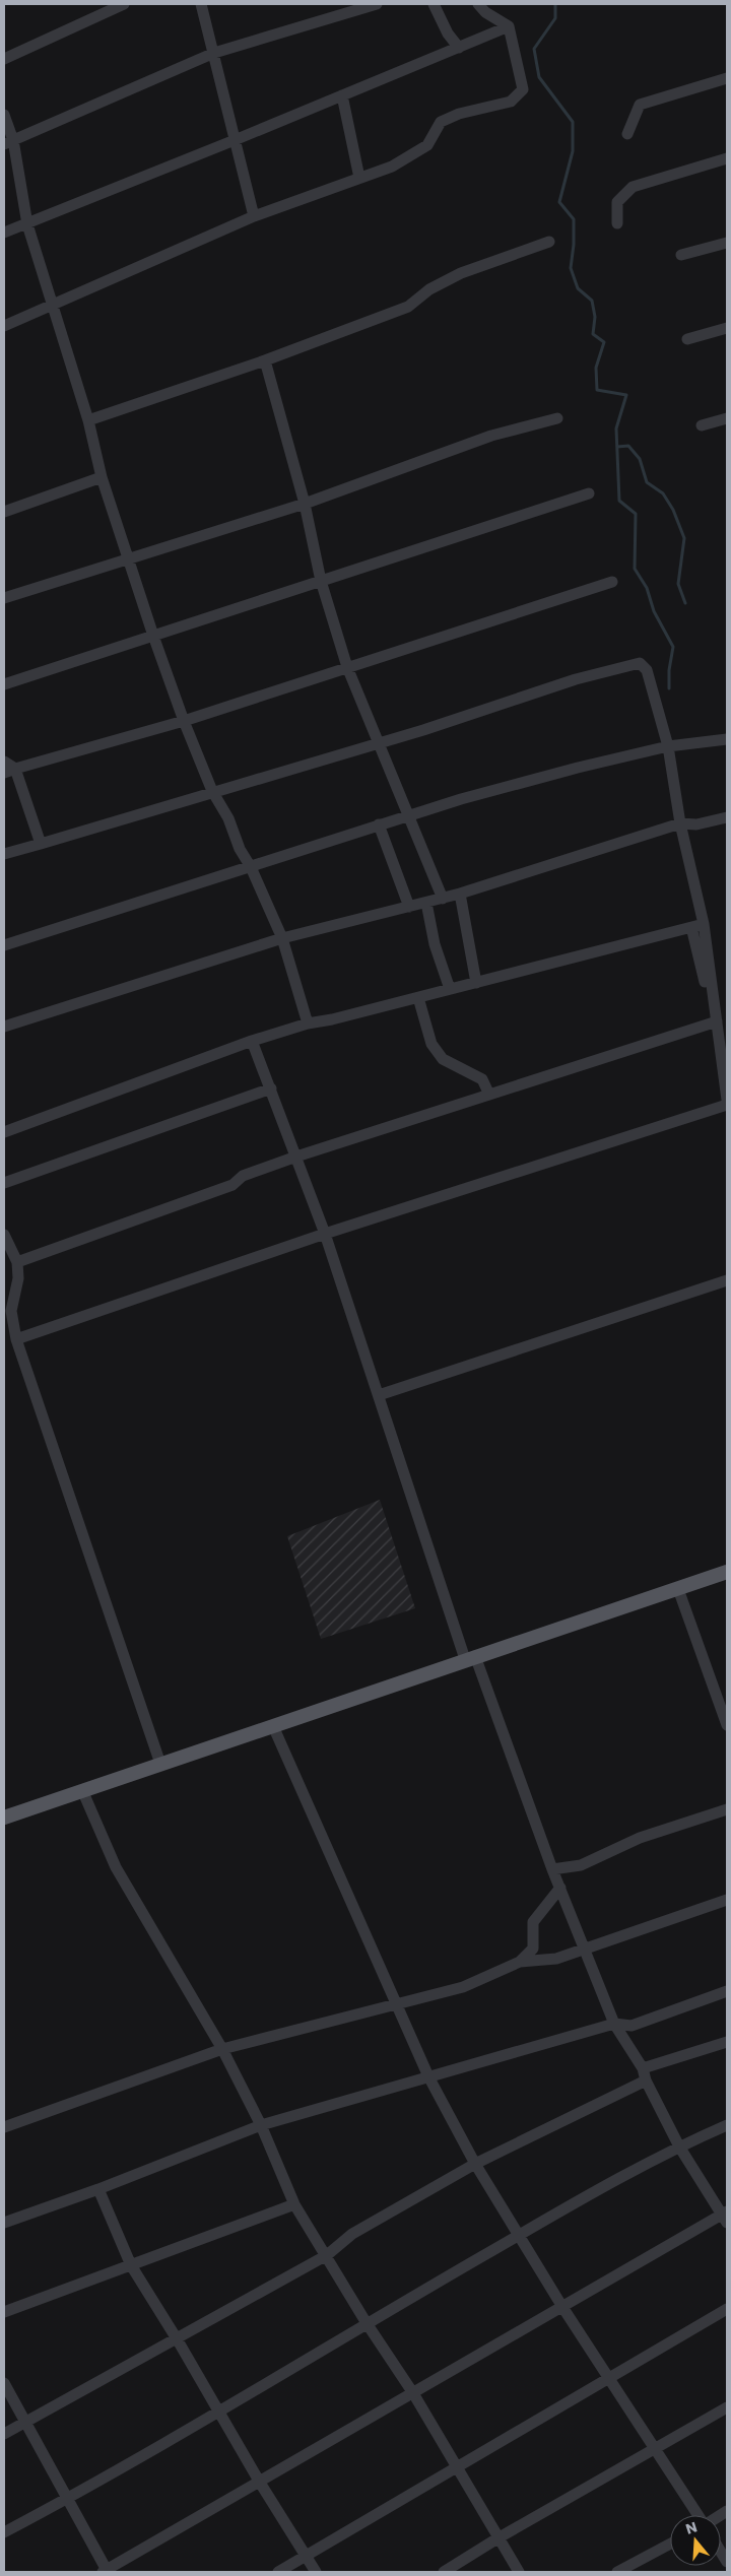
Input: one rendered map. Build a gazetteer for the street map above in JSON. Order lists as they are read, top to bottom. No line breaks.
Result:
{"north":"top"}
